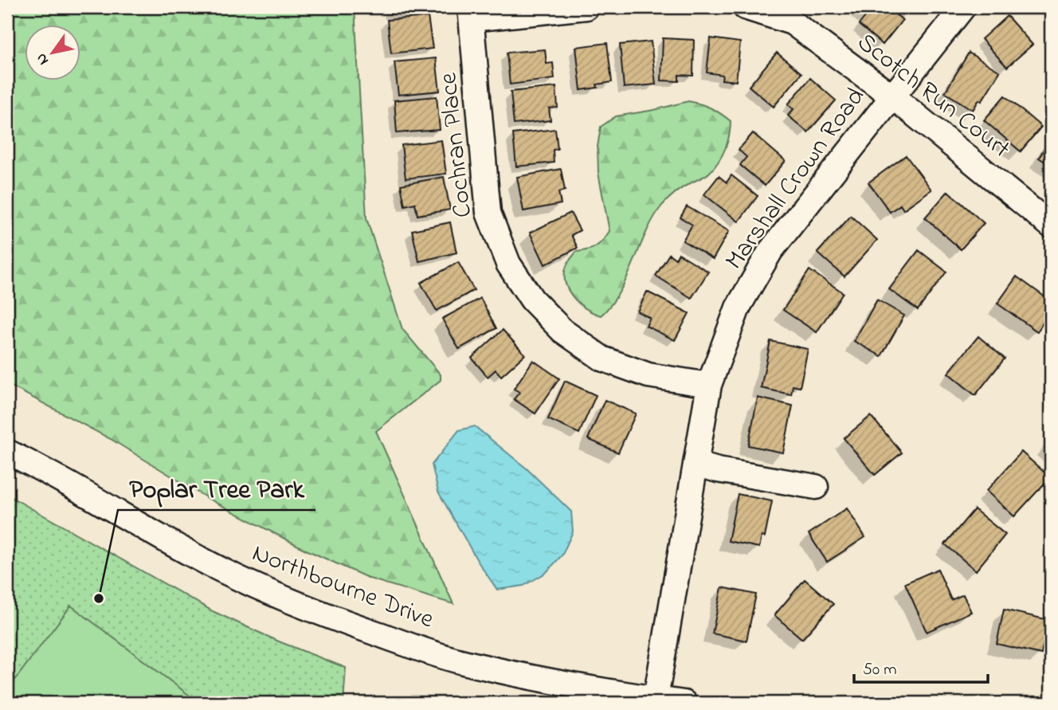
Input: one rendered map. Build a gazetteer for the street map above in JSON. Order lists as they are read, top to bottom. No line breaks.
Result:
{"streets":{"street":["Scotch Run Court","Cochran Place","Marshall Crown Road","Northbourne Drive"]},"crossings":[["Scotch Run Court","Marshall Crown Road"],["Cochran Place","Marshall Crown Road"],["Marshall Crown Road","Northbourne Drive"]],"places":["Poplar Tree Park"],"scale_bar":"50 m","north":"bottom left"}
